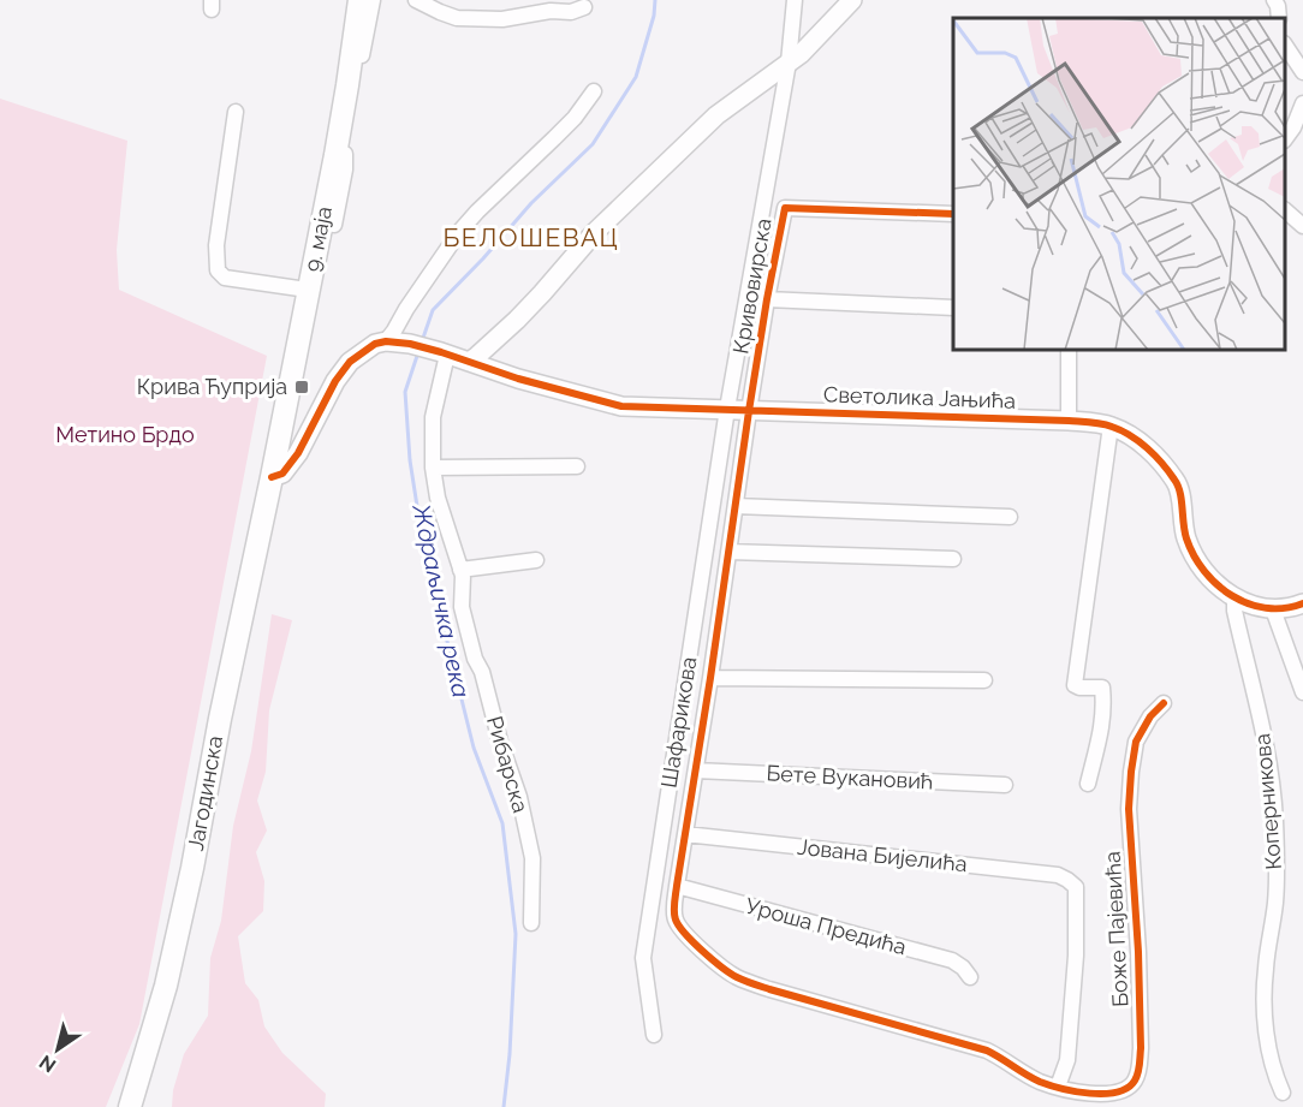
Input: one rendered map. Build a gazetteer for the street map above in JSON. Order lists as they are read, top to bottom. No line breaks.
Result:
{"streets":{"main road":["9. маја","Јагодинска"],"street":["Кривовирска","Светолика Јањића","Шафарикова","Рибарска","Бете Вукановић","Коперникова","Јована Бијелића","Уроша Предића","Боже Пајевића"]},"crossings":[["9. маја","Јагодинска"],["Кривовирска","Светолика Јањића"],["Кривовирска","Бете Вукановић"],["Кривовирска","Јована Бијелића"],["Кривовирска","Уроша Предића"],["Кривовирска","Боже Пајевића"],["Светолика Јањића","Шафарикова"],["Светолика Јањића","Рибарска"],["Светолика Јањића","Коперникова"],["Јована Бијелића","Боже Пајевића"]],"districts":["БЕЛОШЕВАЦ"],"water":["Ждраљичка река"],"parks":["Метино Брдо"],"places":{"transit":["Крива Ћуприја"]},"north":"bottom left"}
